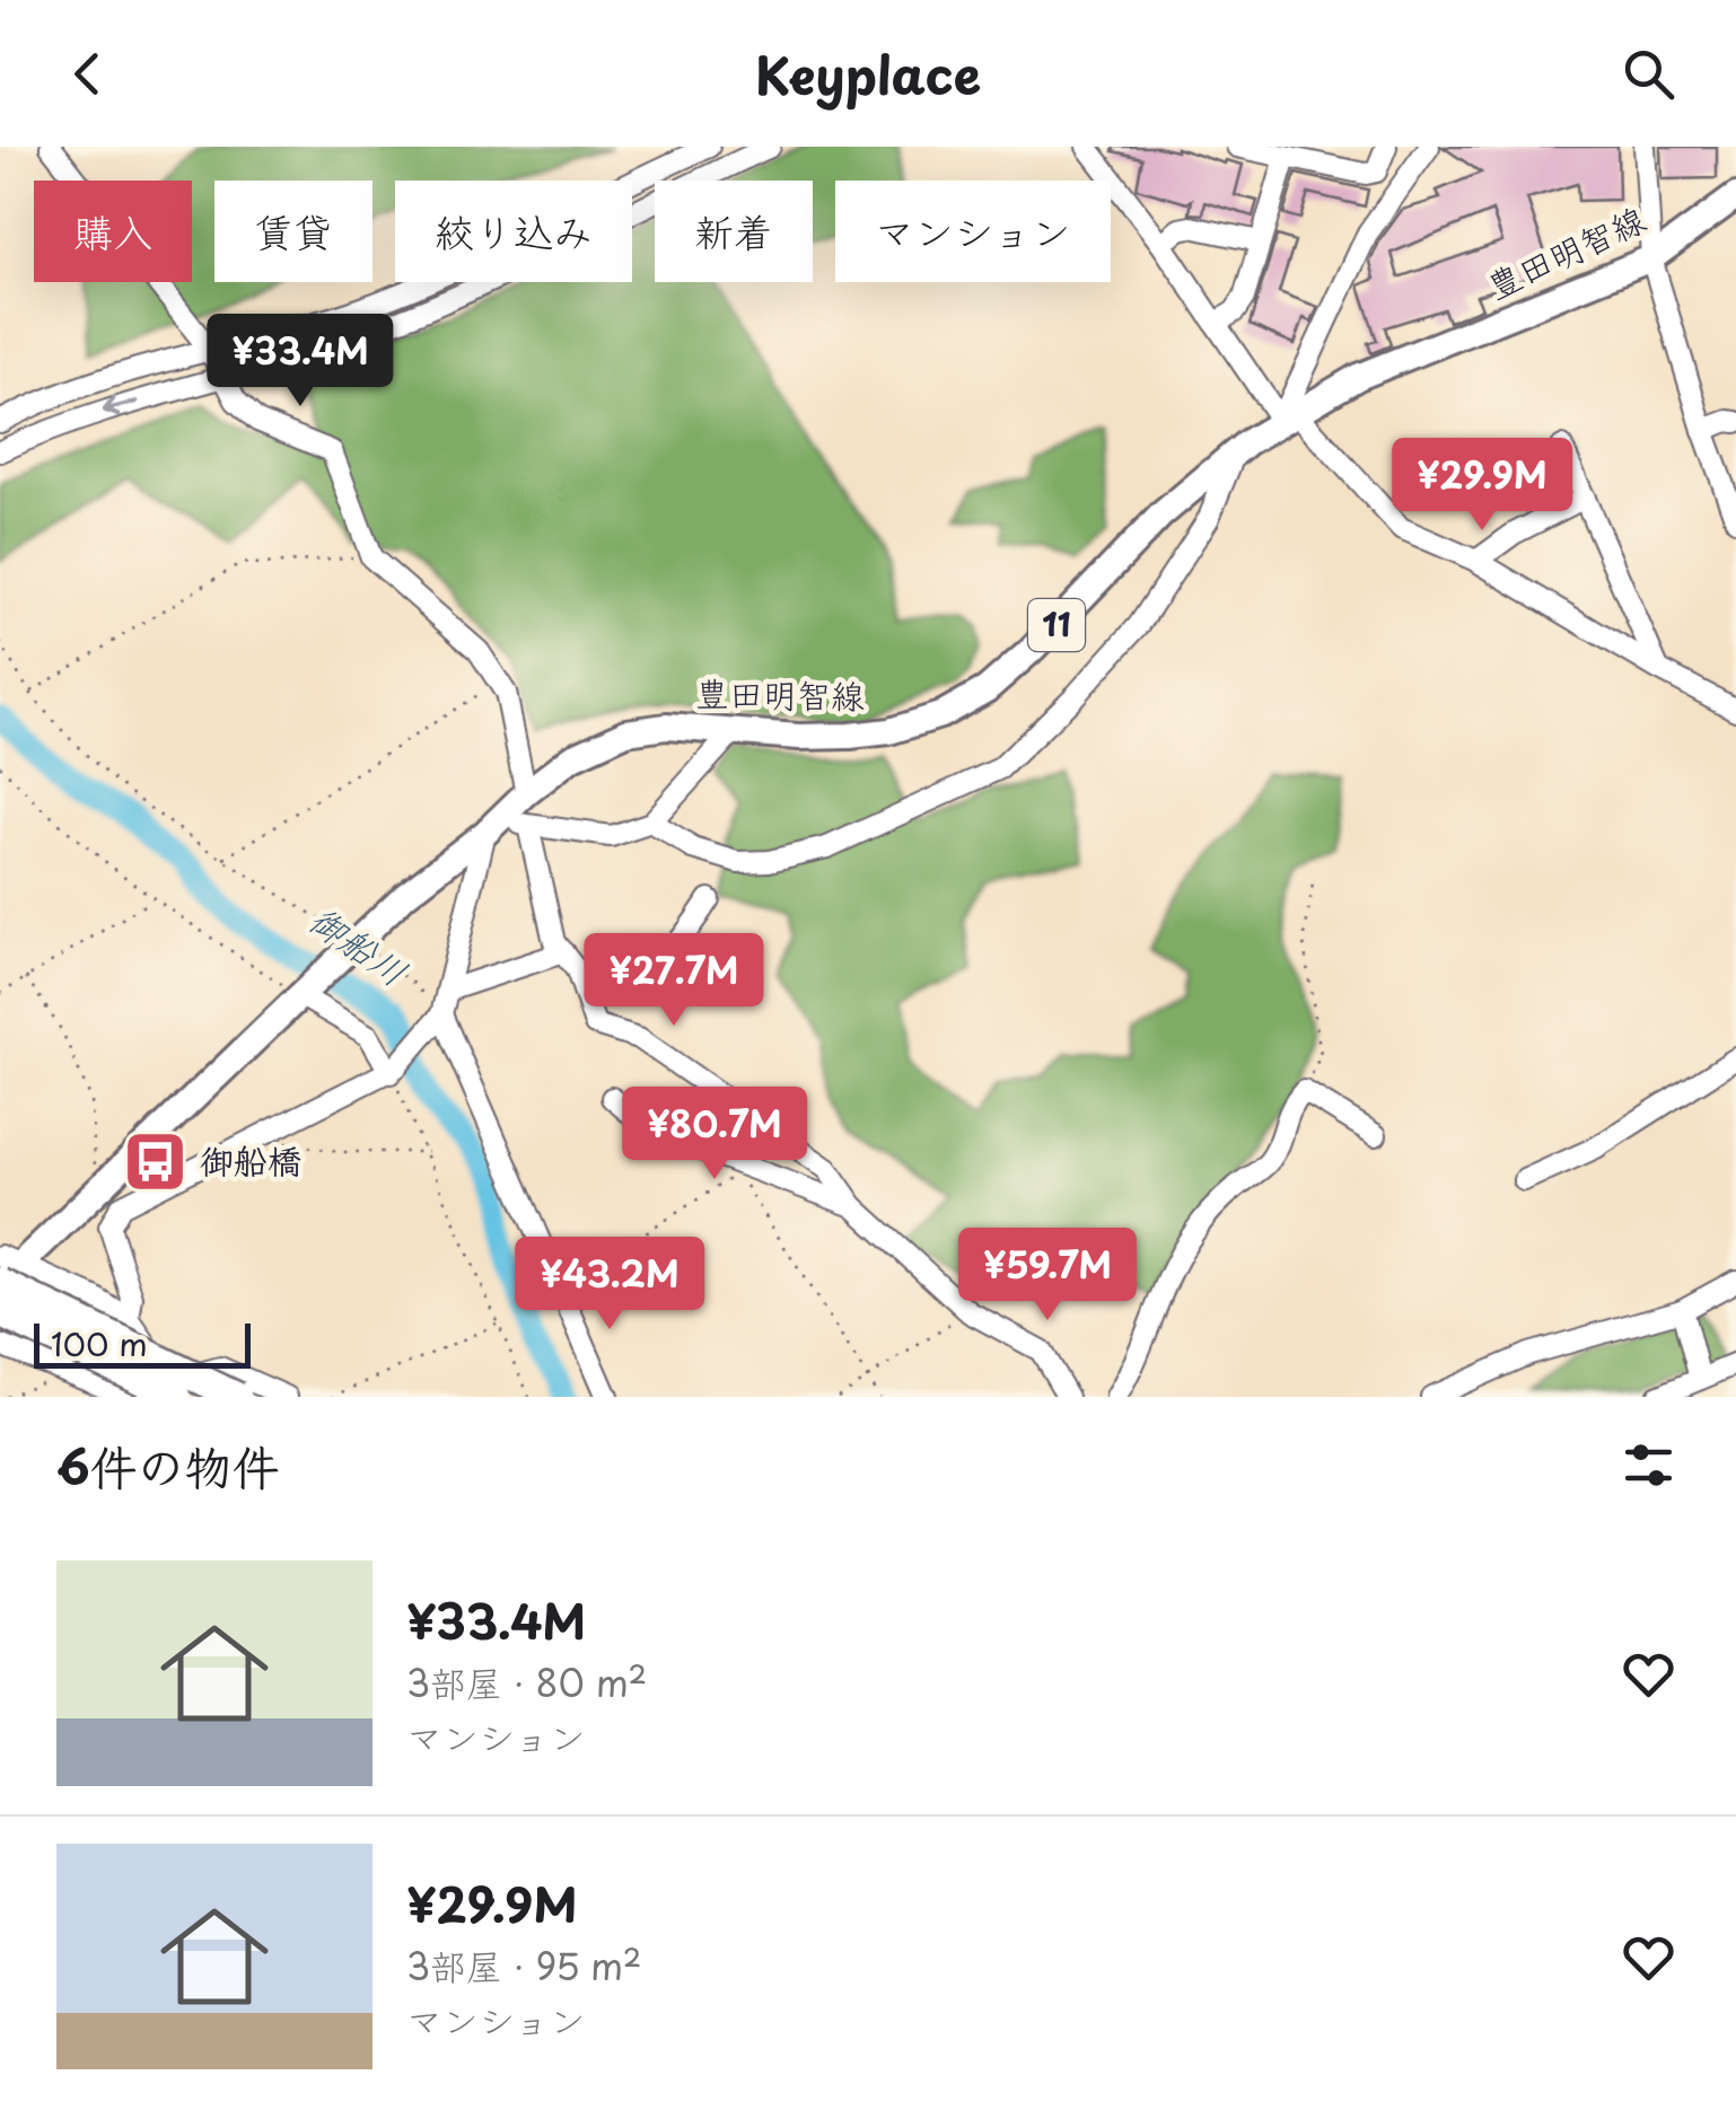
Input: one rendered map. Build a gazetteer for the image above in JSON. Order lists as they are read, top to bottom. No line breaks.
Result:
{"streets":{"main road":["豊田明智線","11"]},"water":["御船川"],"places":{"bus stop":["御船橋"]},"scale_bar":"100 m","page":{"header":"Keyplace","chip":["購入","賃貸","絞り込み","新着","マンション"],"price":["¥33.4M","¥29.9M","¥27.7M","¥80.7M","¥59.7M","¥43.2M"],"scale":"100 m","heading":"6件の物件","list":[{"name":"¥33.4M","note":"3部屋 · 80 m² · マンション"},{"name":"¥29.9M","note":"3部屋 · 95 m² · マンション"}]}}
